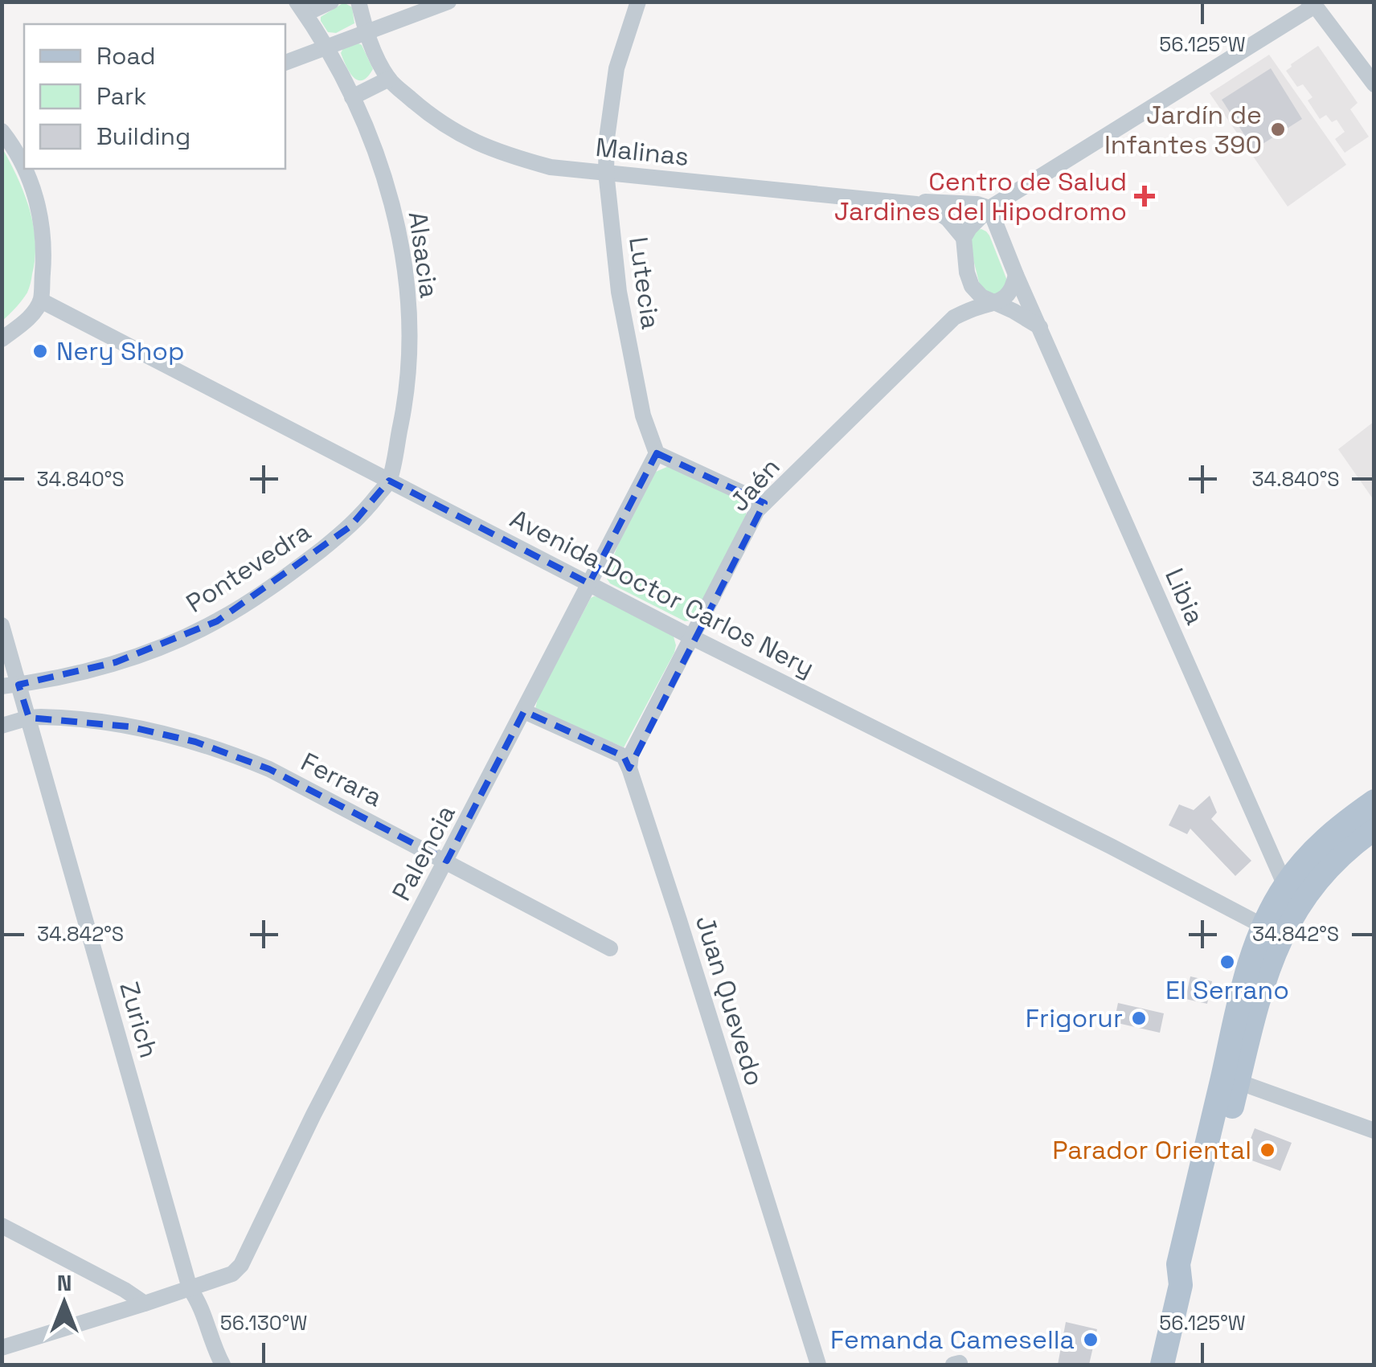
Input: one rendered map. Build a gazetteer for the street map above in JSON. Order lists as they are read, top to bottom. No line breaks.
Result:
{"streets":{"street":["Malinas","Alsacia","Lutecia","Jaén","Pontevedra","Avenida Doctor Carlos Nery","Libia","Ferrara","Palencia","Juan Quevedo","Zurich"]},"crossings":[["Malinas","Lutecia"],["Malinas","Jaén"],["Malinas","Libia"],["Alsacia","Pontevedra"],["Alsacia","Avenida Doctor Carlos Nery"],["Lutecia","Palencia"],["Jaén","Avenida Doctor Carlos Nery"],["Jaén","Juan Quevedo"],["Pontevedra","Avenida Doctor Carlos Nery"],["Pontevedra","Zurich"],["Avenida Doctor Carlos Nery","Palencia"],["Ferrara","Palencia"],["Ferrara","Zurich"],["Palencia","Zurich"]],"places":{"other":["Jardín de Infantes 390","Nery Shop","El Serrano","Frigorur","Parador Oriental","Femanda Camesella"],"health":["Centro de Salud Jardines del Hipodromo"]},"legend":["Road","Park","Building"],"north":"top","coordinates":["56.125°W","34.840°S","34.842°S","56.130°W"]}
